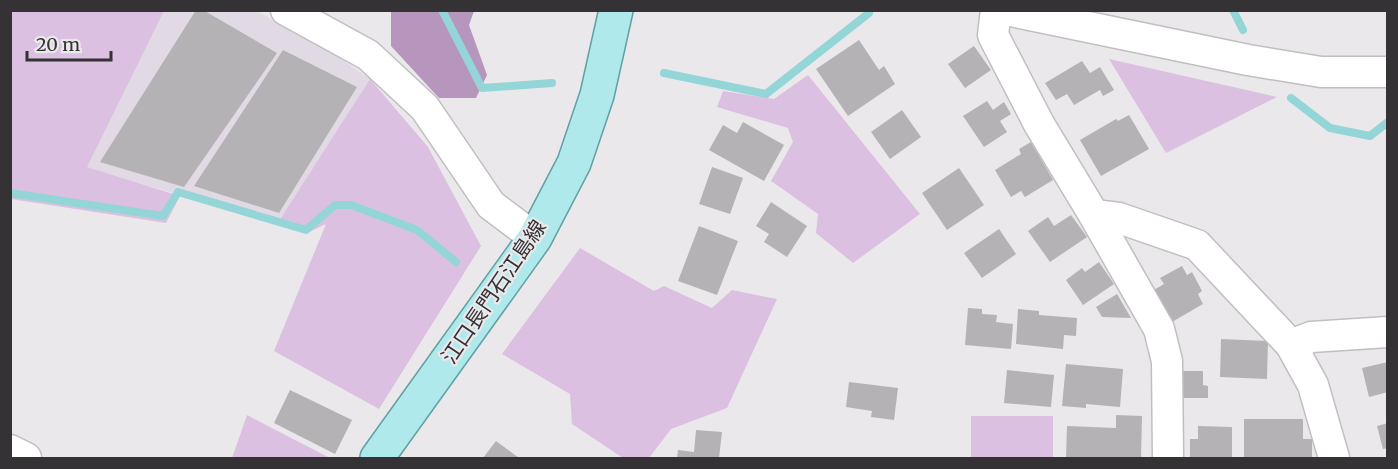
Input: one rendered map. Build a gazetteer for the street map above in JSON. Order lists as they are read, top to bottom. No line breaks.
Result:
{"streets":{"main road":["江口長門石江島線"]},"scale_bar":"20 m"}
